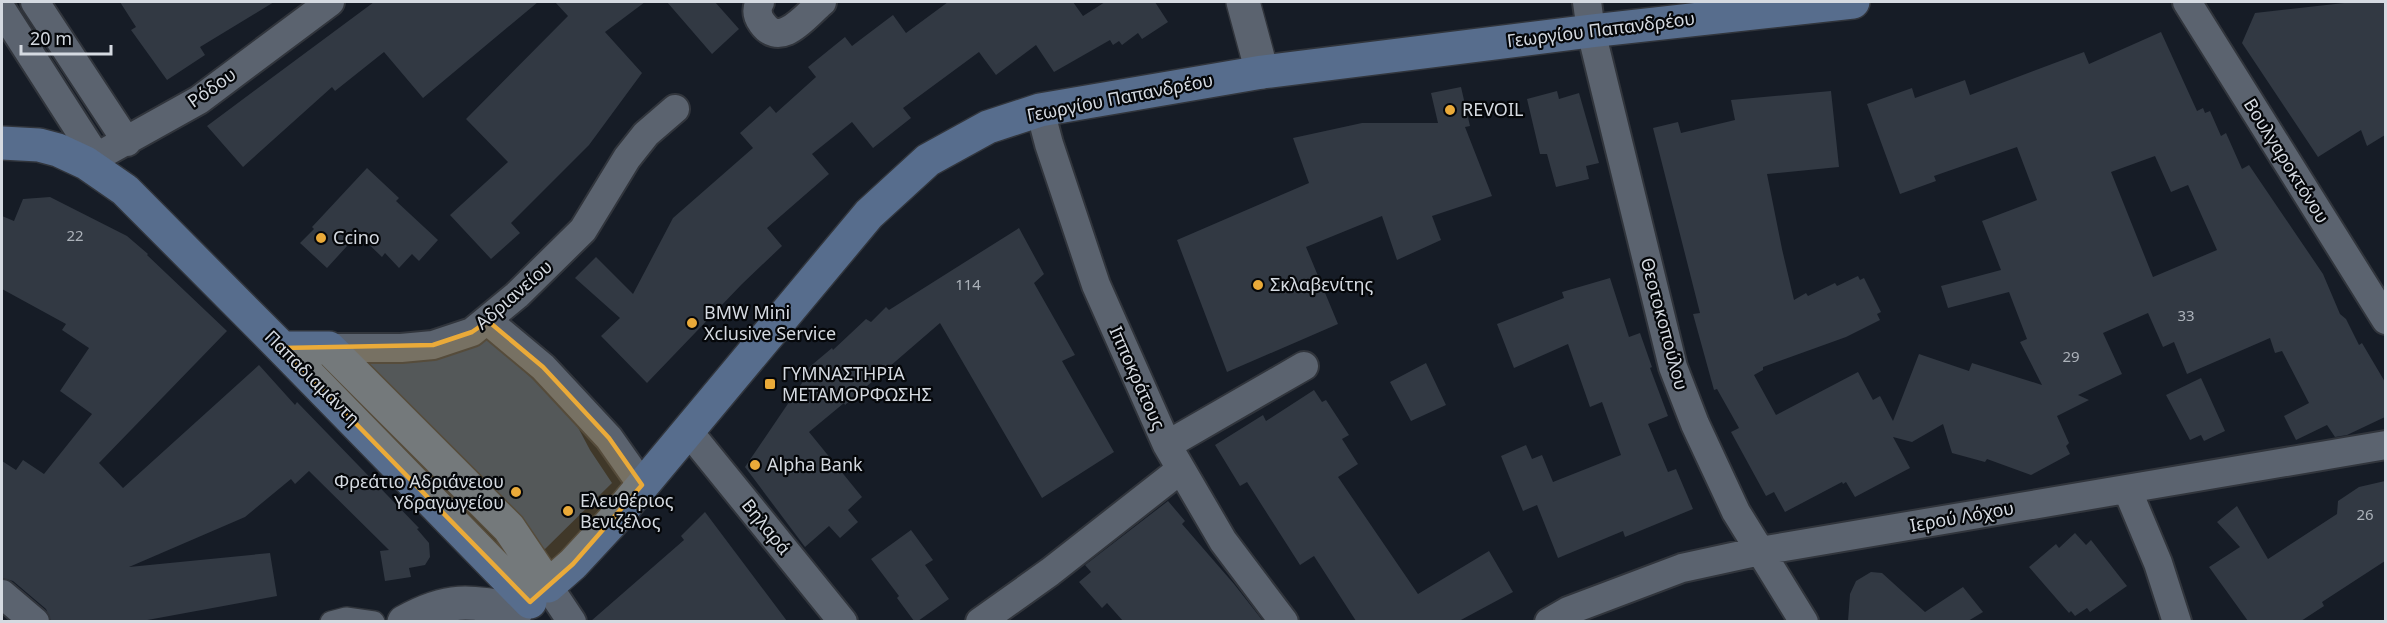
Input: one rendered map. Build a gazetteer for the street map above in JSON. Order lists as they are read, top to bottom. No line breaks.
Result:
{"streets":{"main road":["Γεωργίου Παπανδρέου","Αδριανείου","Παπαδιαμάντη"],"street":["Ρόδου","Βουλγαροκτόνου","Θεοτοκοπούλου","Ιπποκράτους","Ιερού Λόχου","Βηλαρά"]},"crossings":[["Γεωργίου Παπανδρέου","Θεοτοκοπούλου"],["Γεωργίου Παπανδρέου","Παπαδιαμάντη"],["Γεωργίου Παπανδρέου","Ιπποκράτους"],["Γεωργίου Παπανδρέου","Βηλαρά"],["Ρόδου","Παπαδιαμάντη"],["Αδριανείου","Παπαδιαμάντη"],["Θεοτοκοπούλου","Ιερού Λόχου"]],"places":{"other":["REVOIL","Ccino","Σκλαβενίτης","BMW Mini Xclusive Service","Alpha Bank","Φρεάτιο Αδριάνειου Υδραγωγείου","Ελευθέριος Βενιζέλος"],"transit":["ΓΥΜΝΑΣΤΗΡΙΑ ΜΕΤΑΜΟΡΦΩΣΗΣ"]},"house_numbers":["22","114","33","29","26"],"scale_bar":"20 m"}
